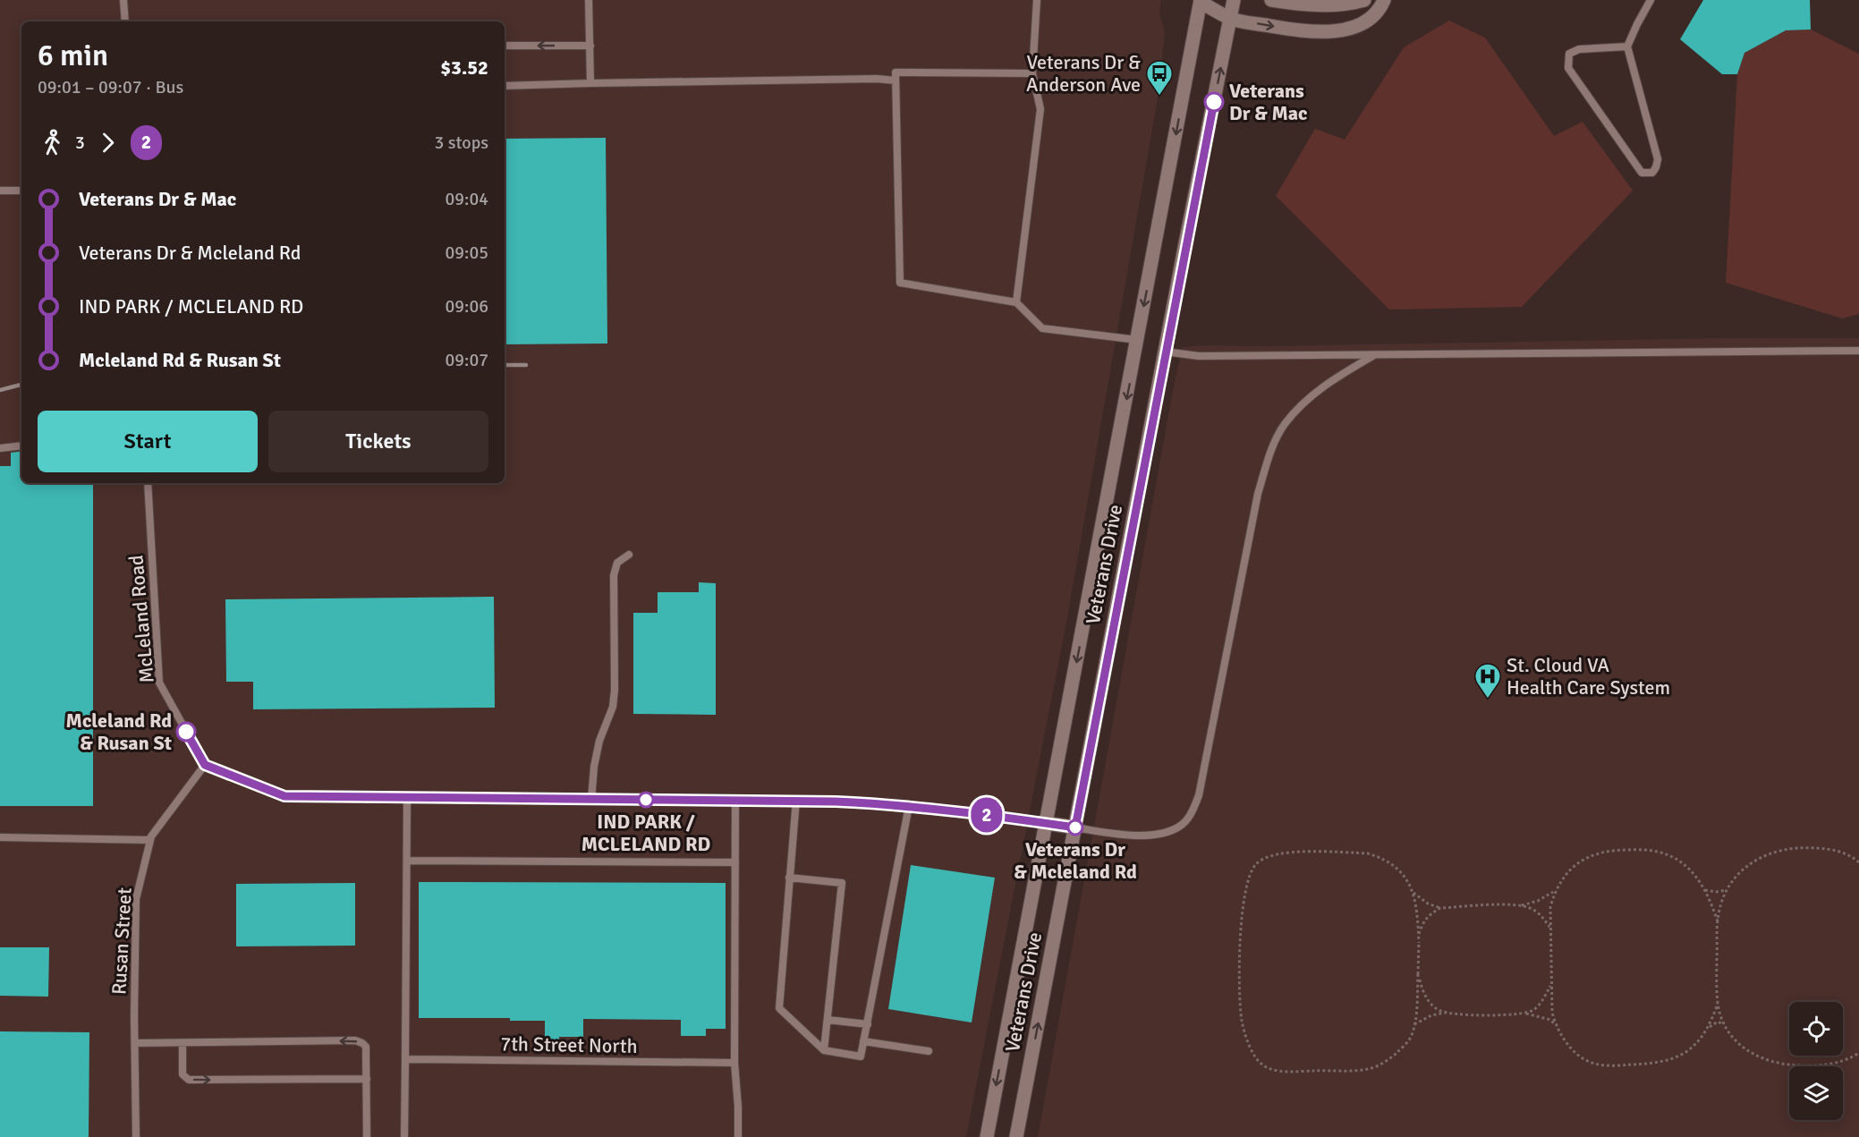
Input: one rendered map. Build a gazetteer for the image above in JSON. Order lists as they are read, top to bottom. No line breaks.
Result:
{"streets":{"main road":["Veterans Drive"],"lane":["McLeland Road","Rusan Street","7th Street North"]},"crossings":[["McLeland Road","Rusan Street"]],"places":{"bus stop":["Veterans Dr & Anderson Ave"],"other":["Veterans Dr & Mac","Mcleland Rd & Rusan St","IND PARK / MCLELAND RD","Veterans Dr & Mcleland Rd"],"hospital":["St. Cloud VA Health Care System"]},"lines":["bus line 2"],"page":{"on_map":"2","heading":["6 min","09:01 – 09:07 · Bus","$3.52"],"legs":["3","2","3 stops"],"list":[{"name":"Veterans Dr & Mac","value":"09:04"},{"name":"Veterans Dr & Mcleland Rd","value":"09:05"},{"name":"IND PARK / MCLELAND RD","value":"09:06"},{"name":"Mcleland Rd & Rusan St","value":"09:07"}],"buttons":["Start","Tickets"]}}
